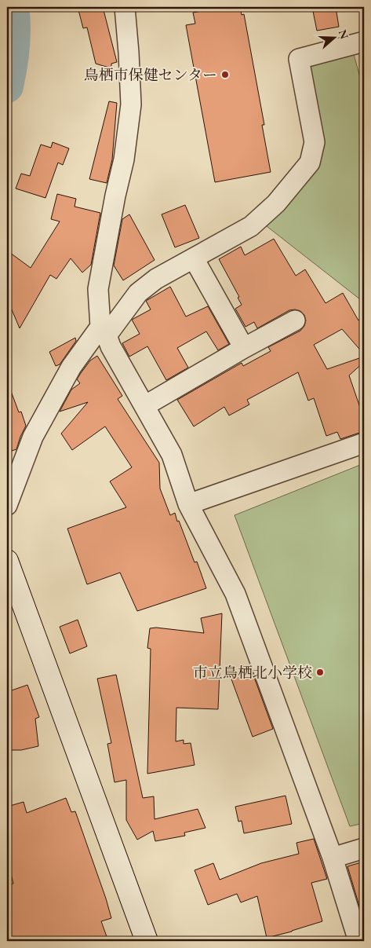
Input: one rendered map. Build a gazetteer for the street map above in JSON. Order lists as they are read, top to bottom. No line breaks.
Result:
{"places":["鳥栖市保健センター","市立鳥栖北小学校"],"north":"right"}
